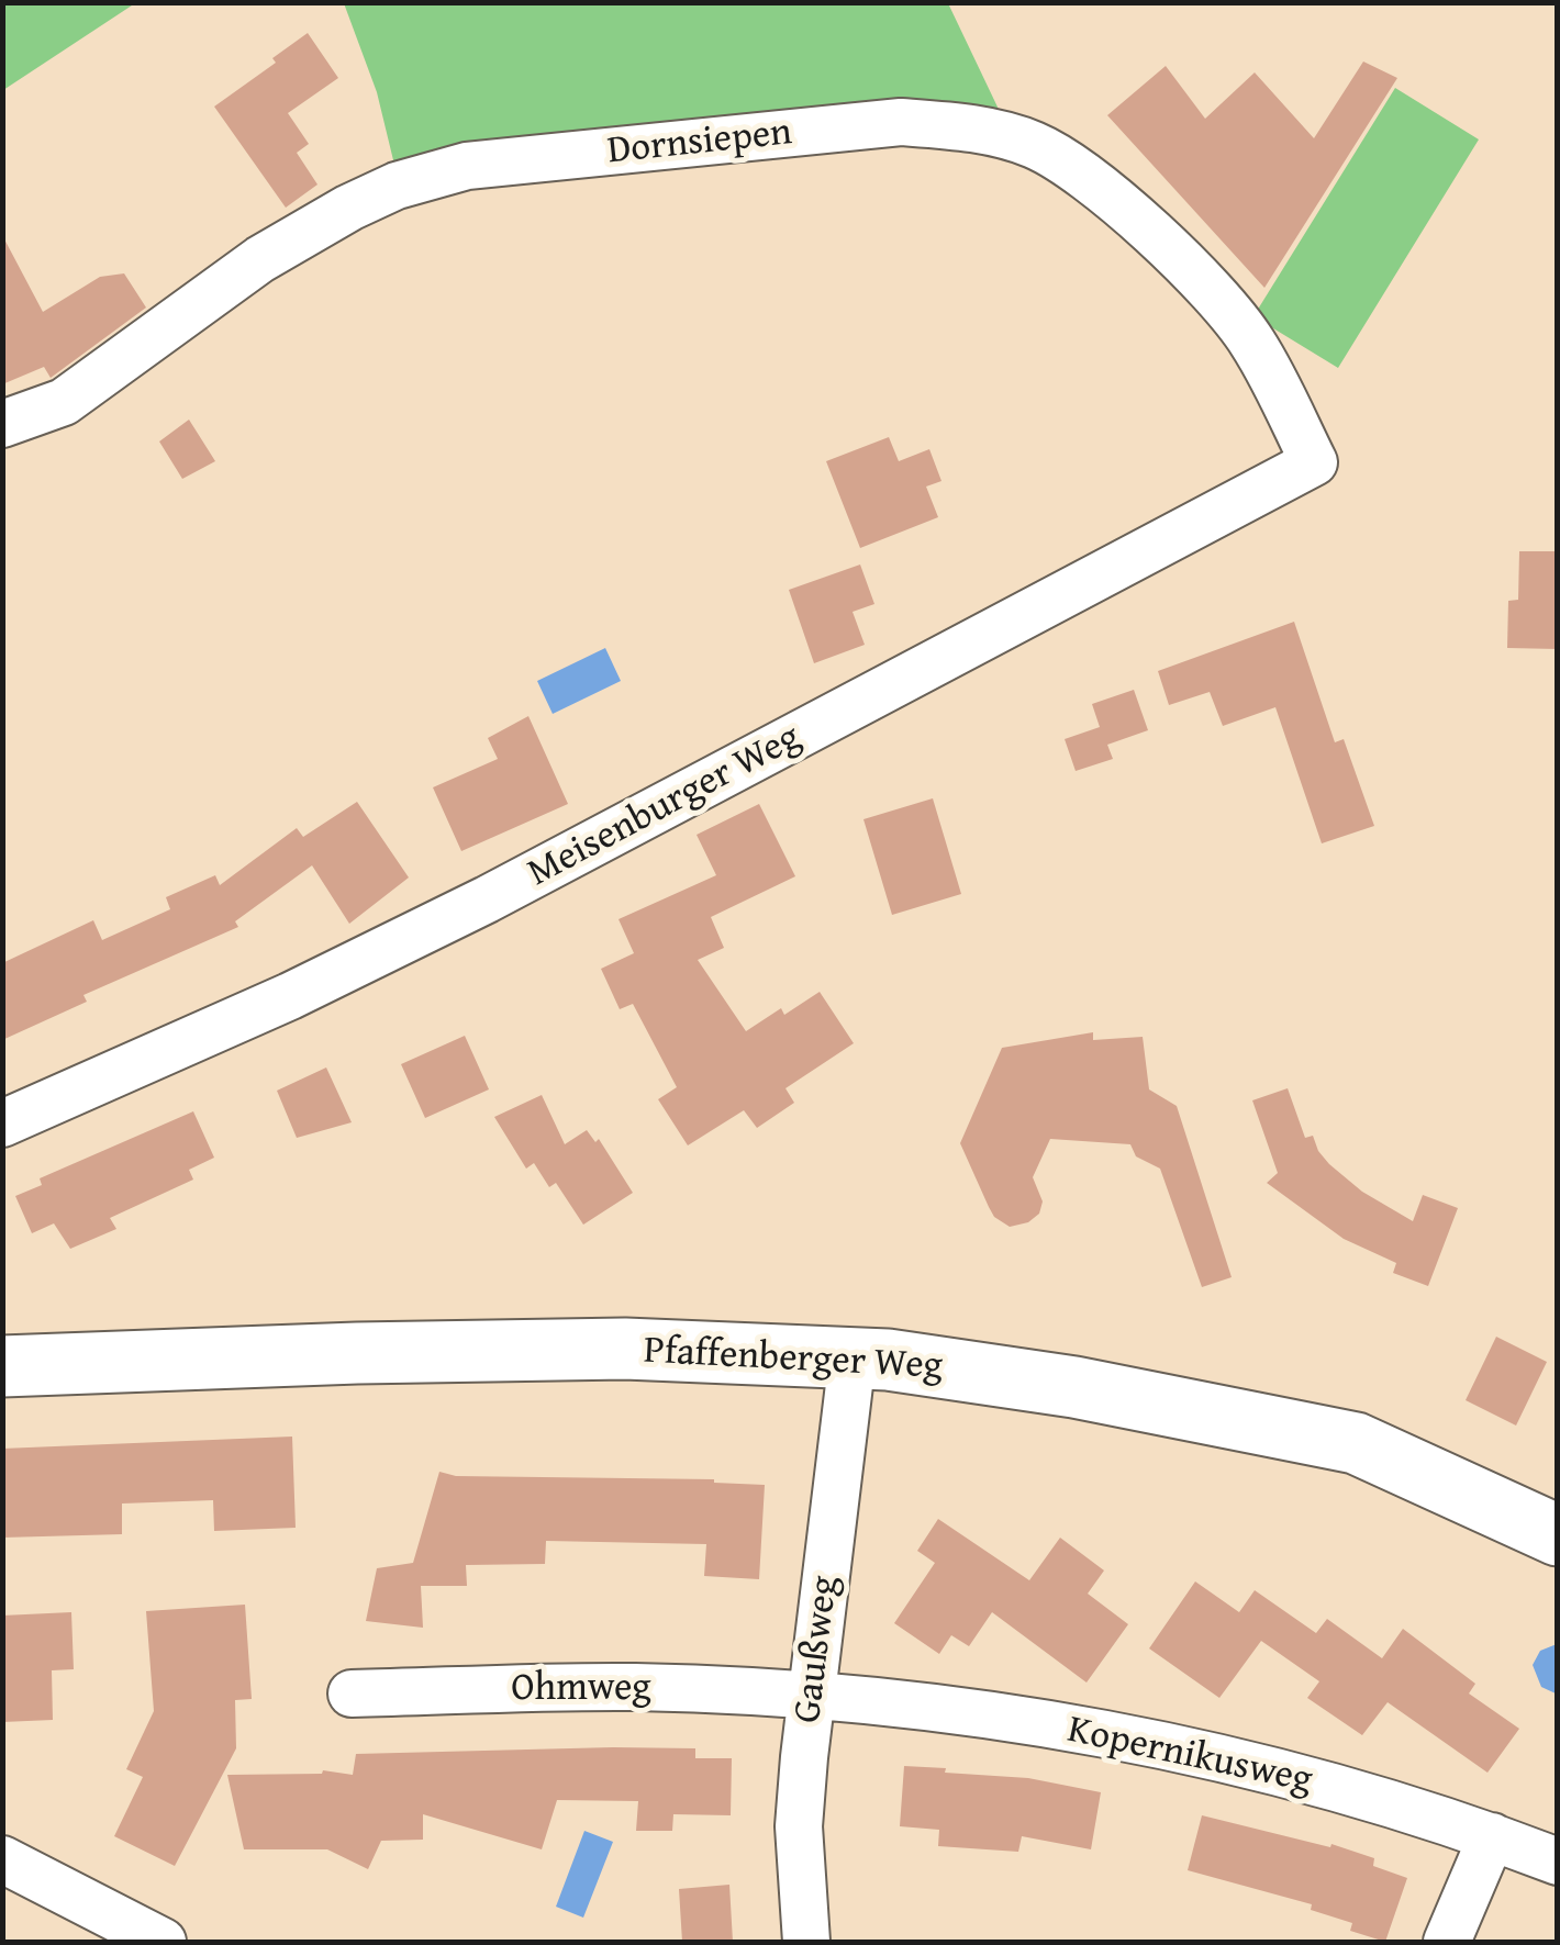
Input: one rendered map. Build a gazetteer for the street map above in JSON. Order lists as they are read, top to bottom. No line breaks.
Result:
{"streets":{"main road":["Pfaffenberger Weg"],"street":["Dornsiepen","Meisenburger Weg","Gaußweg","Ohmweg","Kopernikusweg"]},"crossings":[["Dornsiepen","Meisenburger Weg"],["Pfaffenberger Weg","Gaußweg"],["Gaußweg","Ohmweg"],["Gaußweg","Kopernikusweg"],["Ohmweg","Kopernikusweg"]]}
